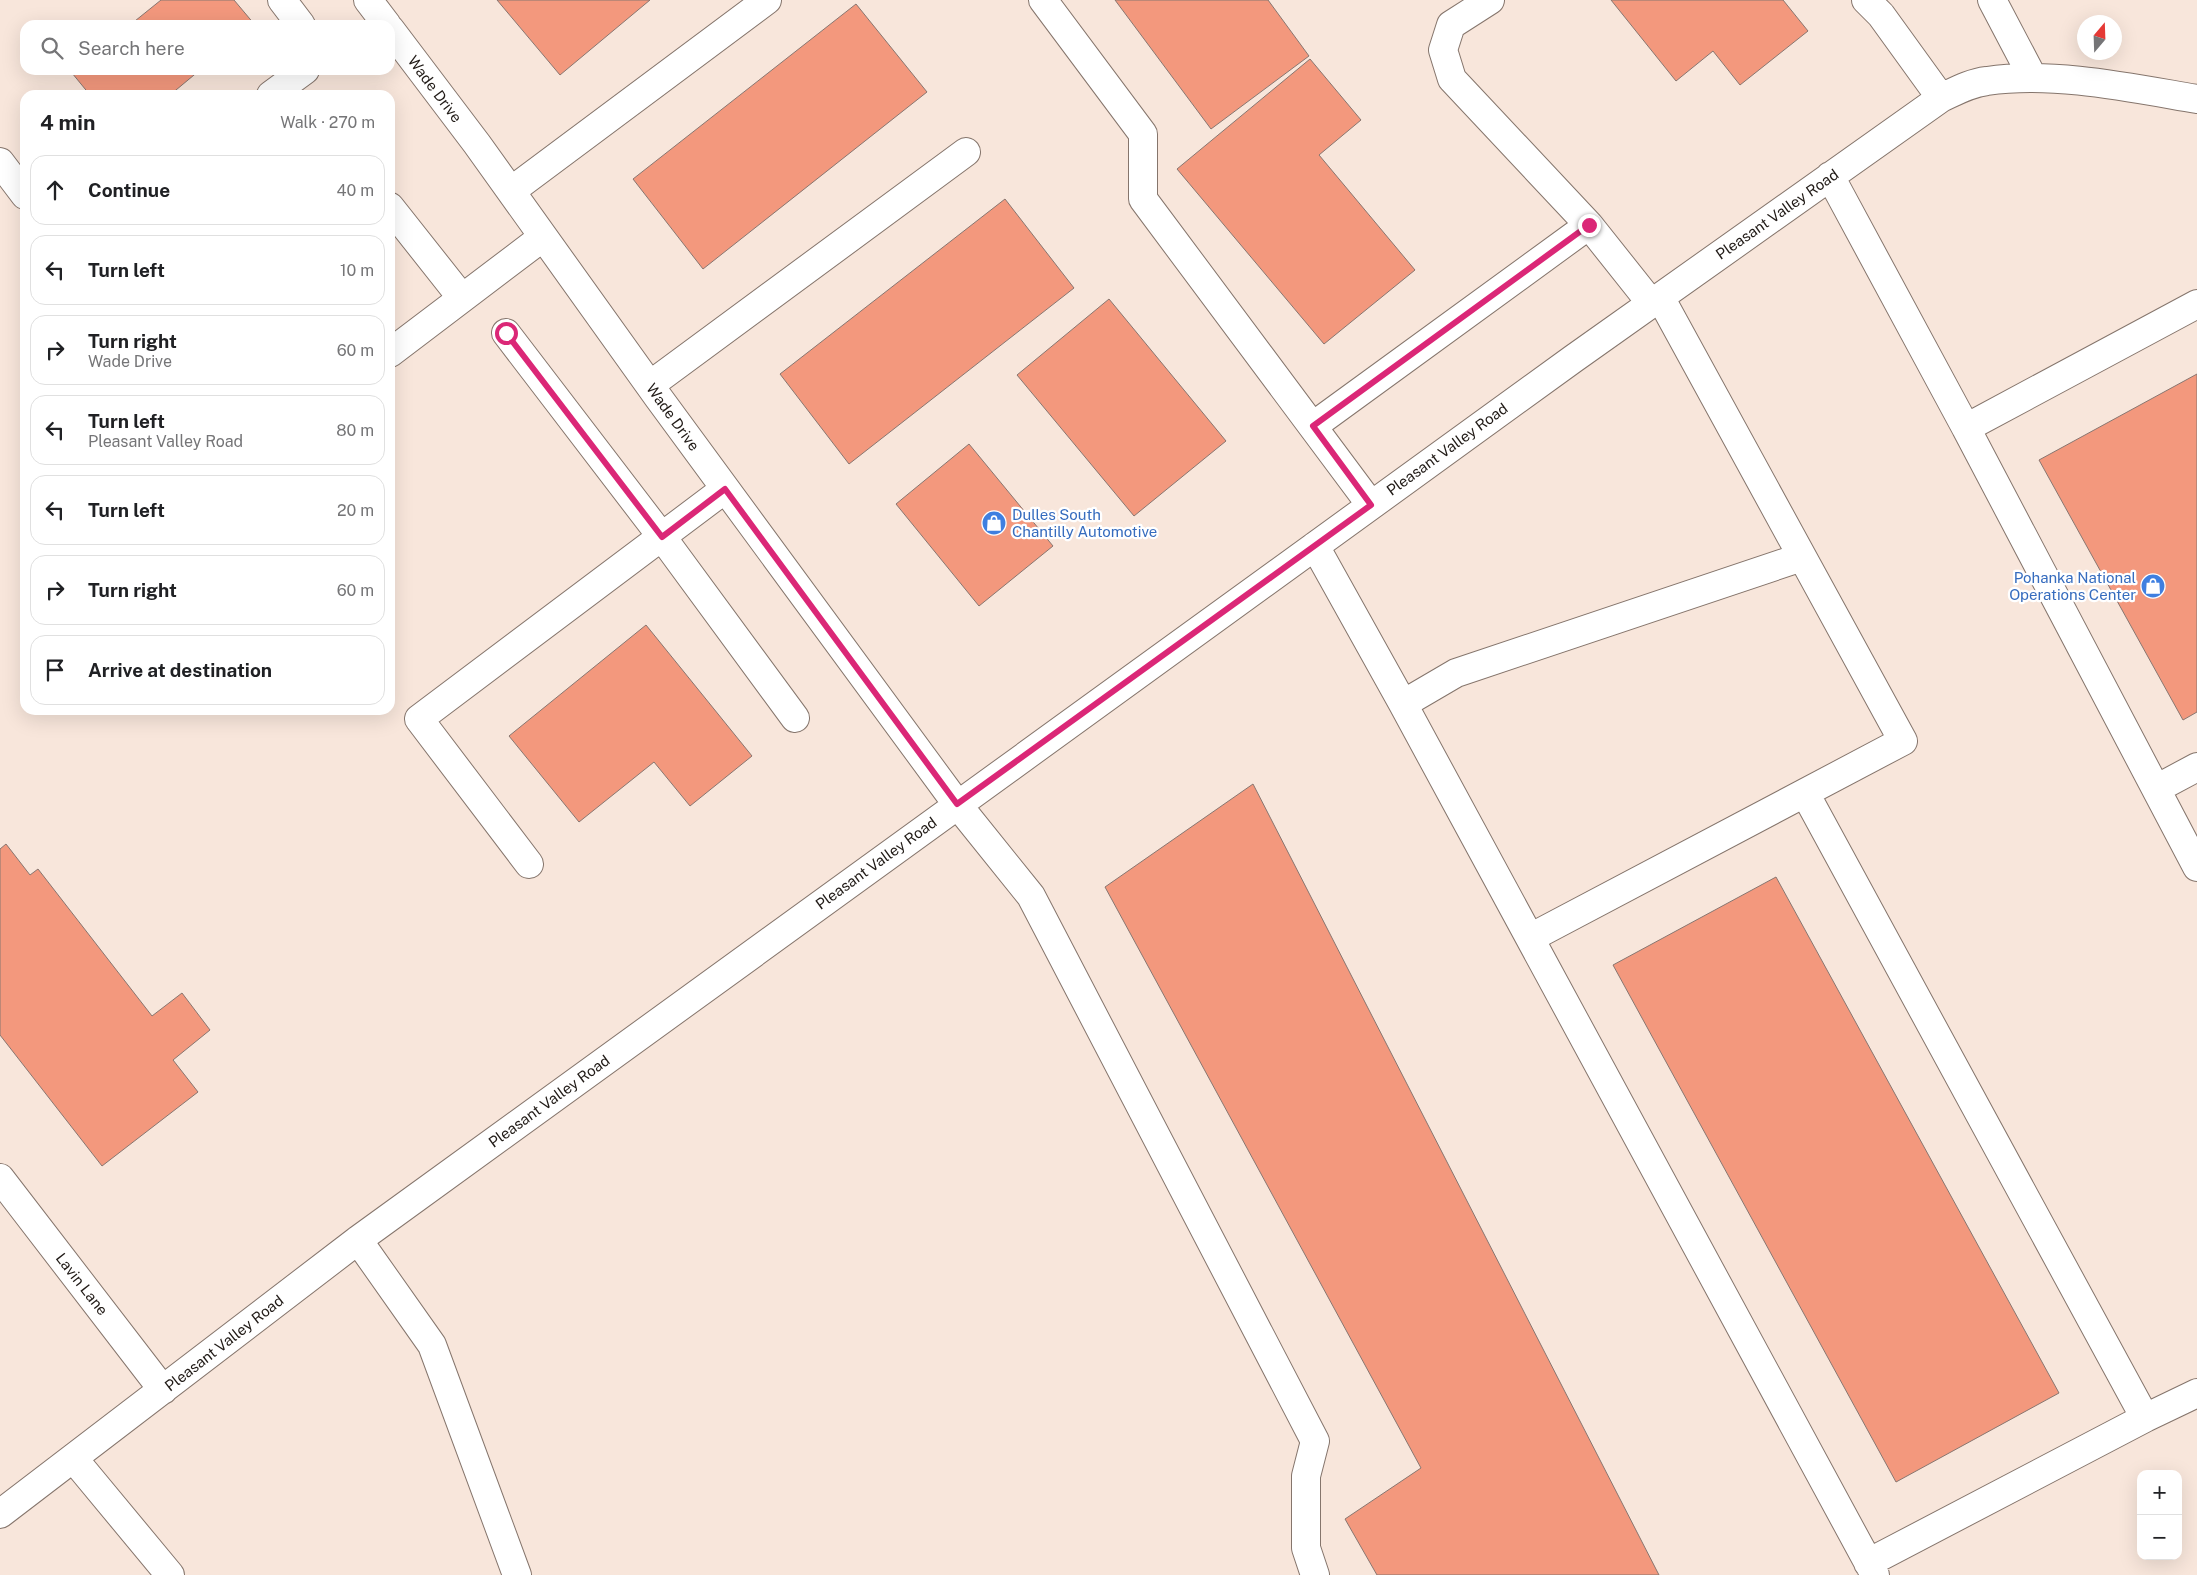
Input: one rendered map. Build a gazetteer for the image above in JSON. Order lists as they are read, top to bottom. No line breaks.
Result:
{"streets":{"street":["Wade Drive","Pleasant Valley Road","Lavin Lane"]},"crossings":[["Wade Drive","Pleasant Valley Road"],["Pleasant Valley Road","Lavin Lane"]],"places":{"shop":["Dulles South Chantilly Automotive","Pohanka National Operations Center"]},"north":"top","page":{"search":"Search here","heading":["4 min","Walk · 270 m"],"list":[["Continue","40 m"],["Turn left","10 m"],["Turn right","Wade Drive","60 m"],["Turn left","Pleasant Valley Road","80 m"],["Turn left","20 m"],["Turn right","60 m"],"Arrive at destination"],"map_buttons":["+","−"]}}
